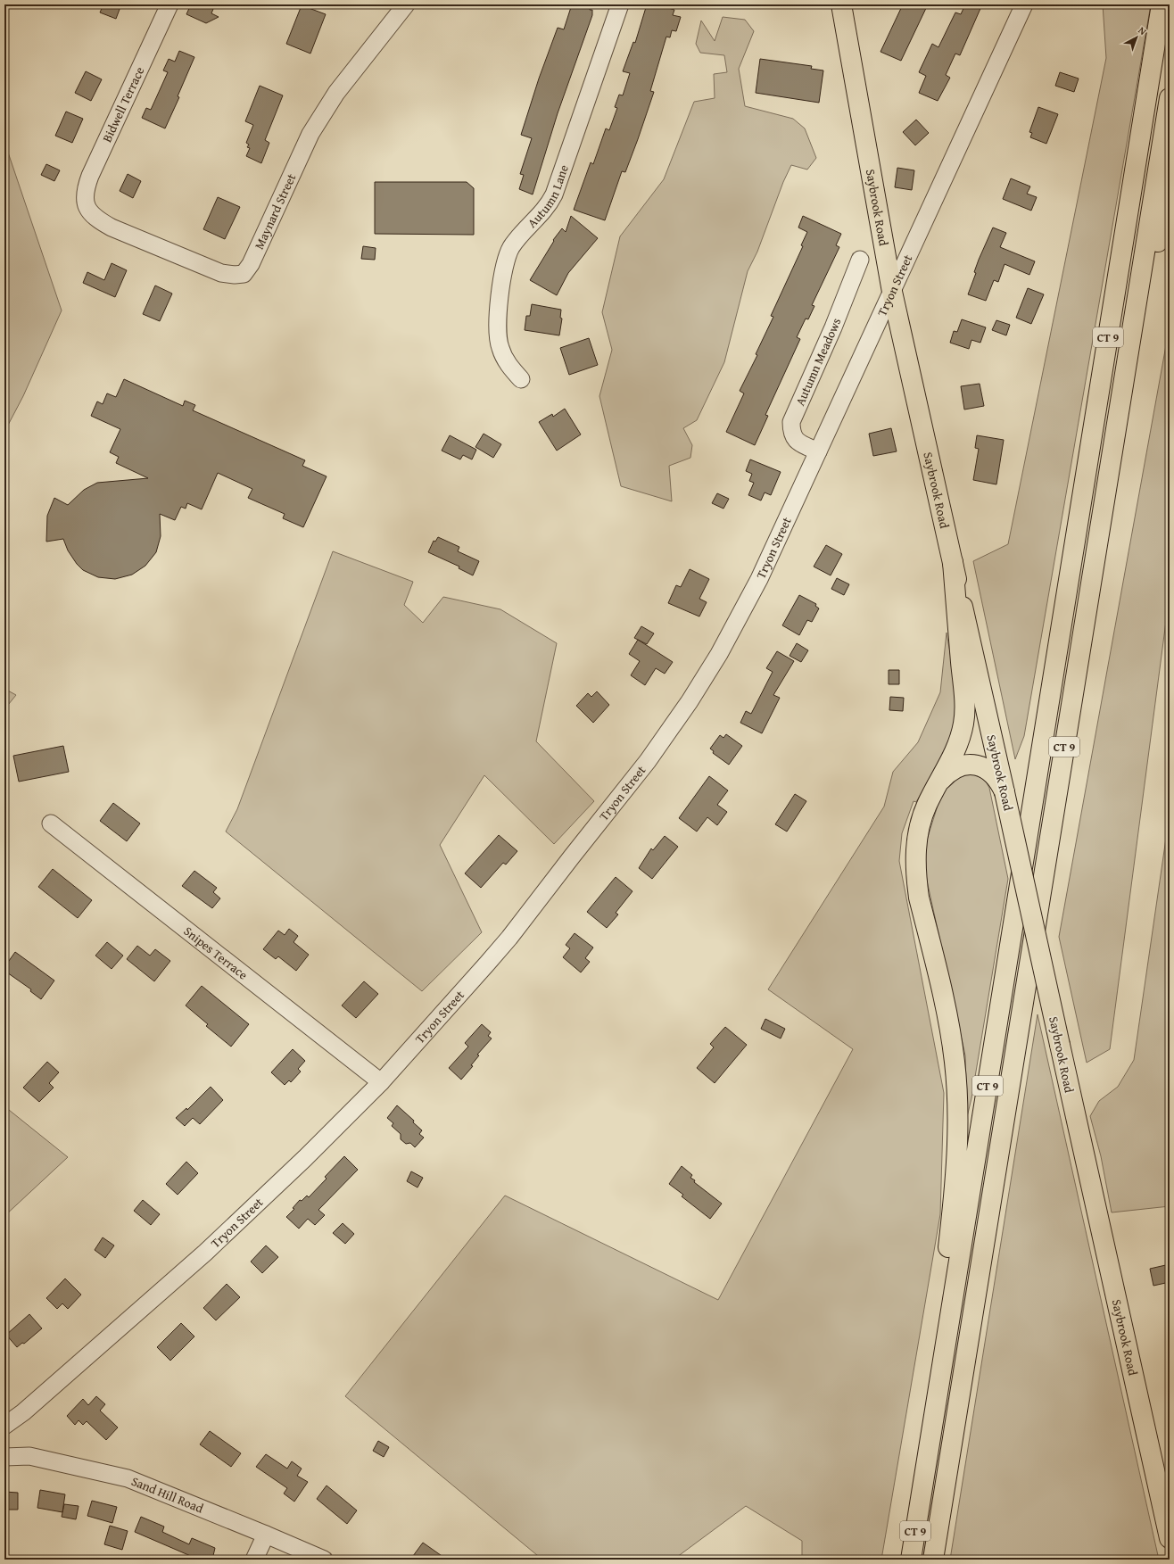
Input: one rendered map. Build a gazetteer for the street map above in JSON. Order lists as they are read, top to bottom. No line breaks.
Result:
{"streets":{"main road":["Saybrook Road","CT 9"],"street":["Bidwell Terrace","Autumn Lane","Maynard Street","Tryon Street","Autumn Meadows","Snipes Terrace","Sand Hill Road"]},"crossings":[["Bidwell Terrace","Maynard Street"],["Saybrook Road","Tryon Street"],["Tryon Street","Autumn Meadows"],["Tryon Street","Snipes Terrace"]],"north":"top right"}
